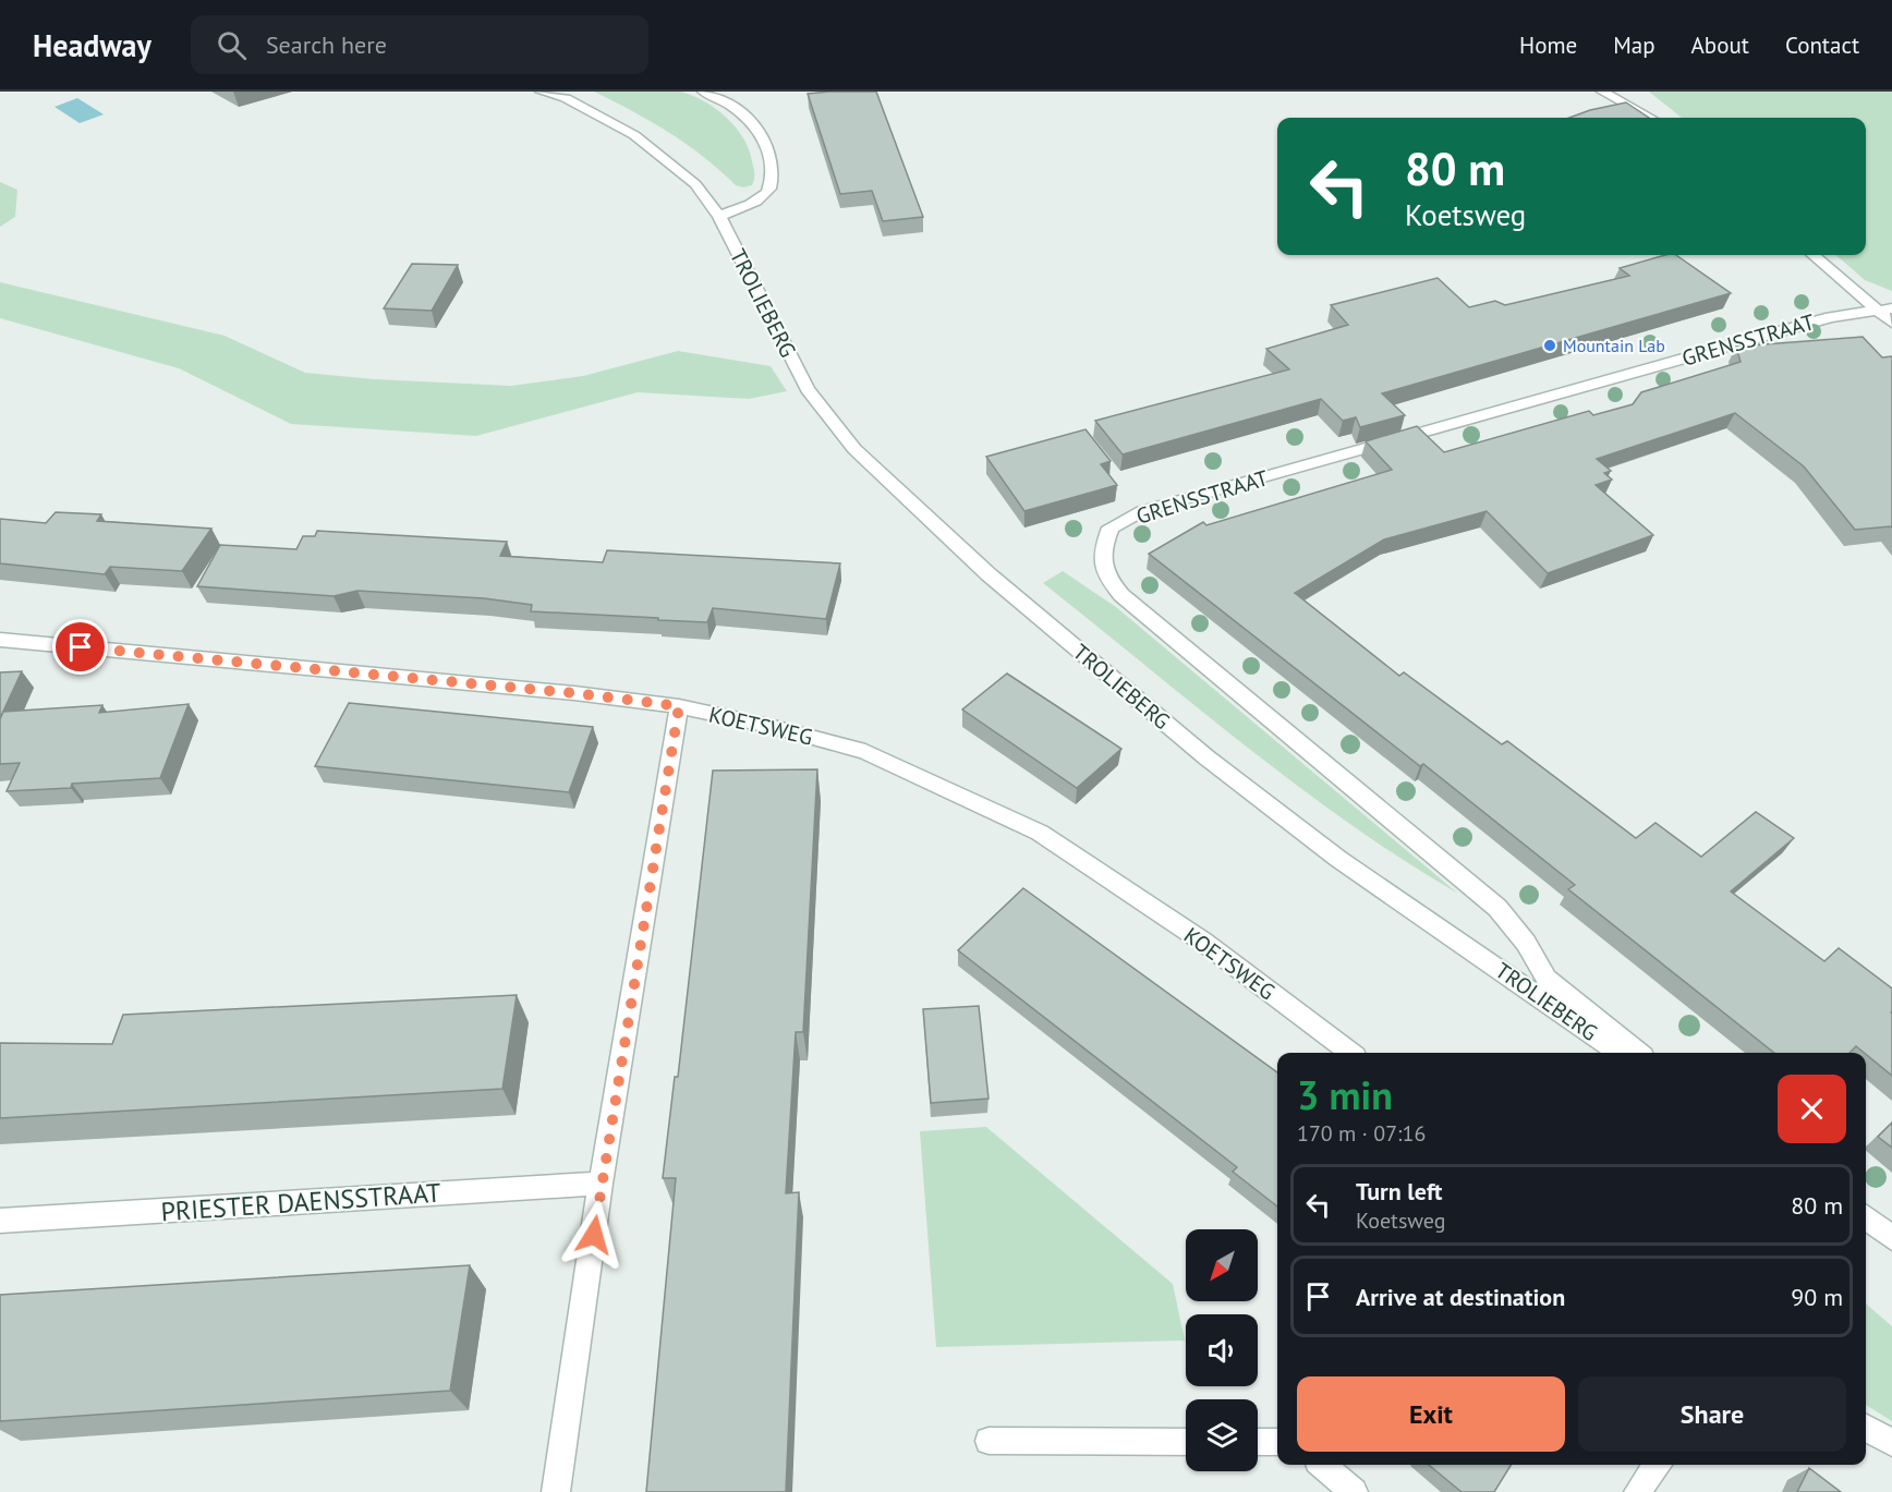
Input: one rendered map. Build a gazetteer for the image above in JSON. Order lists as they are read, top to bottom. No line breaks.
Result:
{"streets":{"street":["TROLIEBERG","GRENSSTRAAT","KOETSWEG","PRIESTER DAENSSTRAAT"]},"places":["Mountain Lab"],"north":"bottom left","page":{"header":"Headway","search":"Search here","nav":["Home","Map","About","Contact"],"turn":["80 m","Koetsweg"],"heading":["3 min","170 m · 07:16"],"list":[{"name":"Turn left","note":"Koetsweg","value":"80 m"},{"name":"Arrive at destination","value":"90 m"}],"buttons":["Exit","Share"]}}
